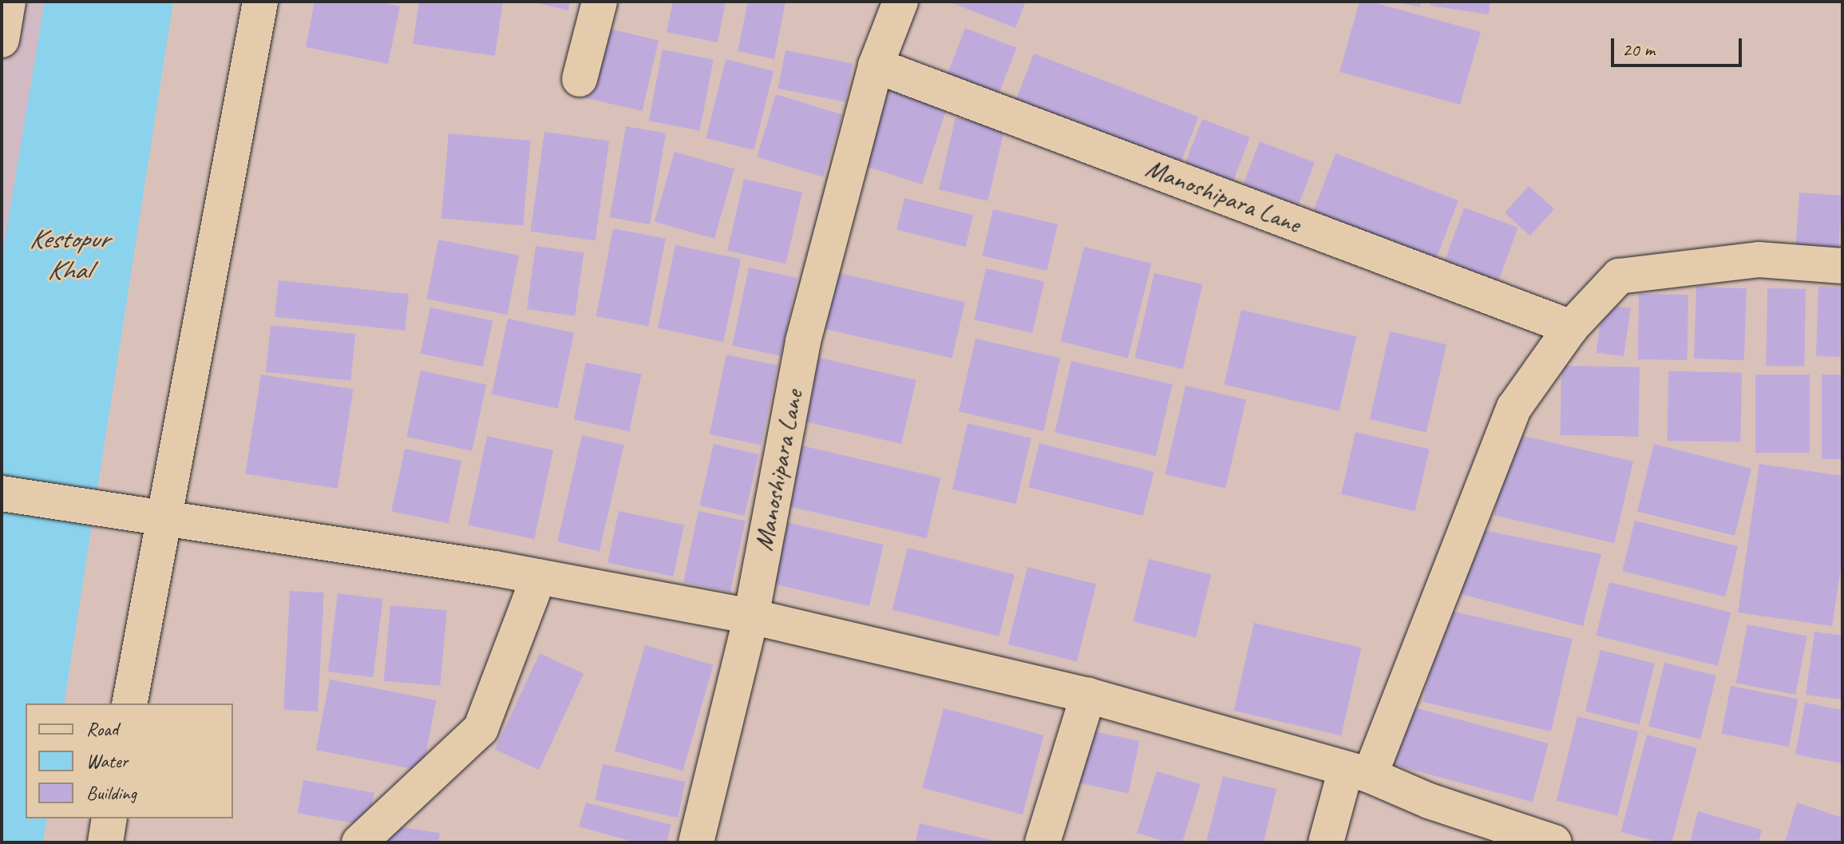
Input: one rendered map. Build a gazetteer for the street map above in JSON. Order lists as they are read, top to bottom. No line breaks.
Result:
{"streets":{"street":["Manoshipara Lane"]},"water":["Kestopur Khal"],"legend":["Road","Water","Building"],"scale_bar":"20 m"}
